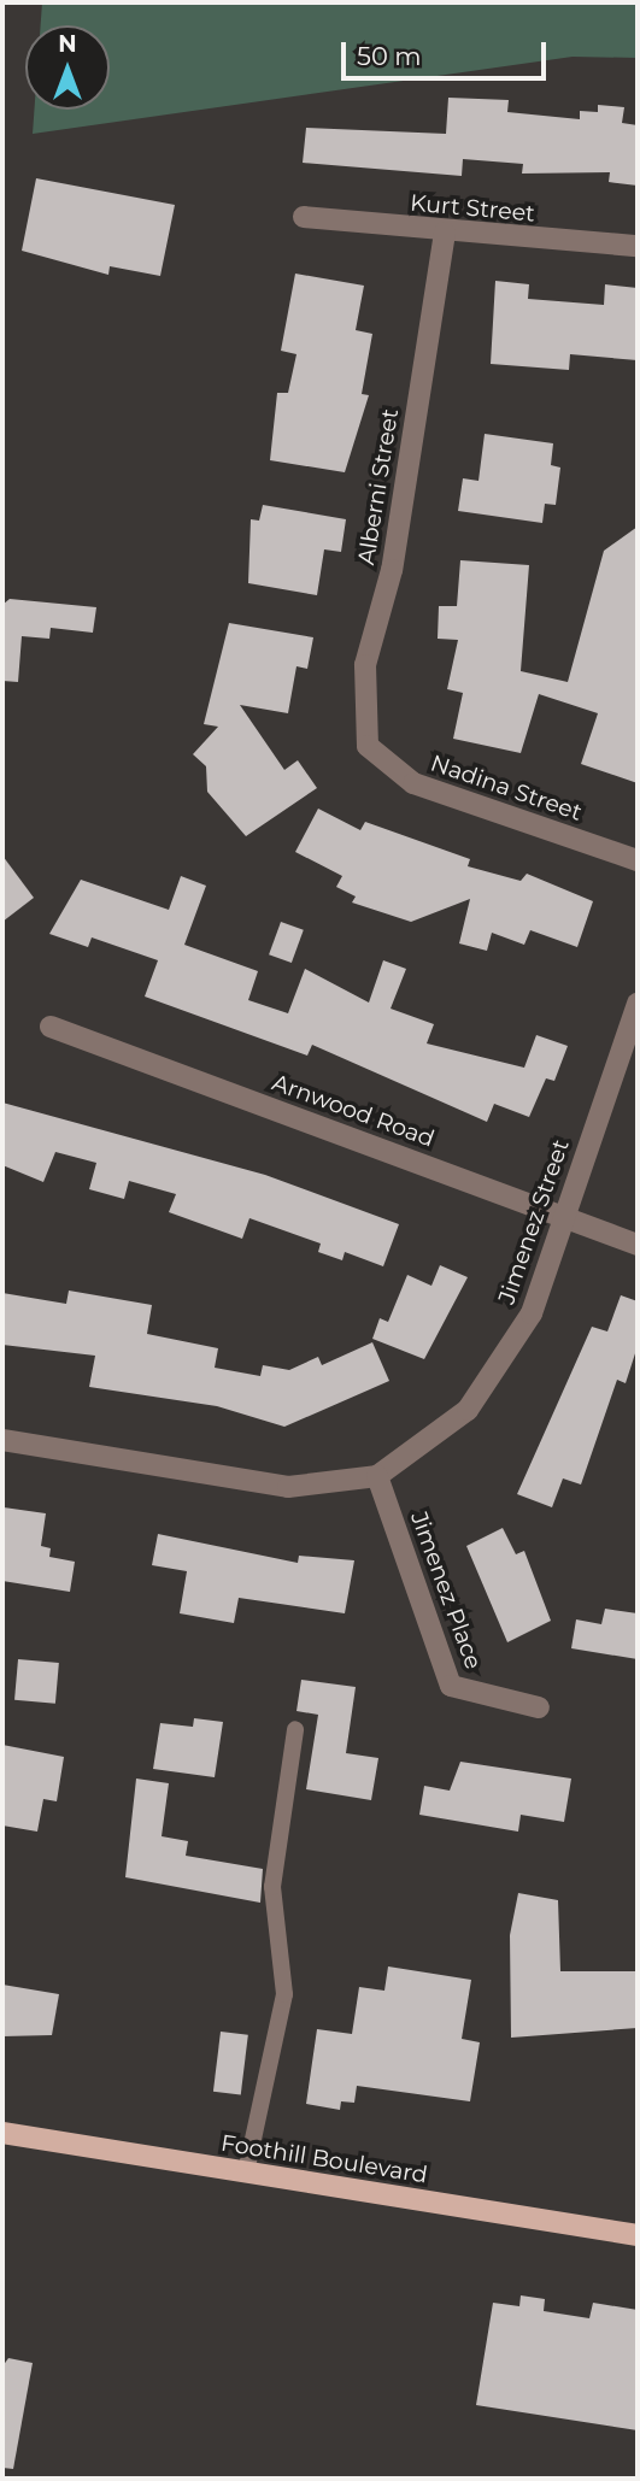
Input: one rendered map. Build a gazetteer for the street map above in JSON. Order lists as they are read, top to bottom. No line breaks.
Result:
{"streets":{"main road":["Foothill Boulevard"],"street":["Kurt Street","Alberni Street","Nadina Street","Arnwood Road","Jimenez Street","Jimenez Place"]},"crossings":[["Kurt Street","Alberni Street"],["Alberni Street","Nadina Street"],["Arnwood Road","Jimenez Street"],["Jimenez Street","Jimenez Place"]],"scale_bar":"50 m","north":"top"}
